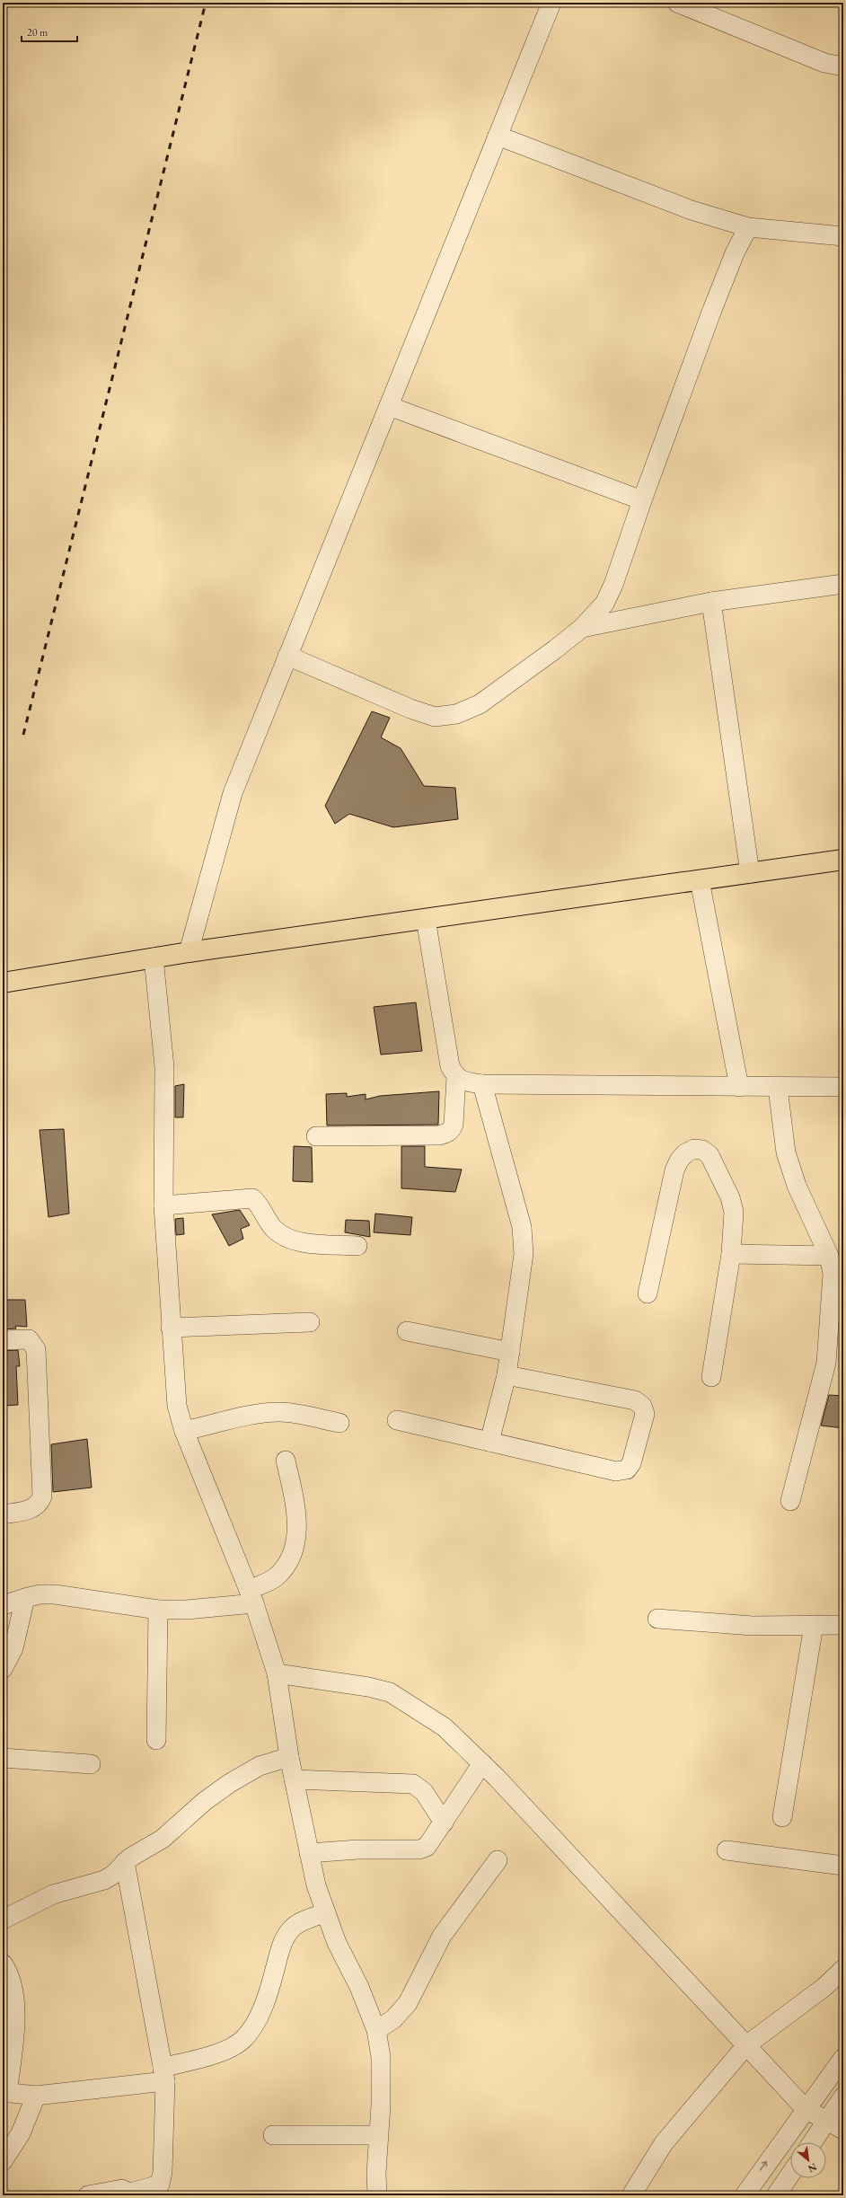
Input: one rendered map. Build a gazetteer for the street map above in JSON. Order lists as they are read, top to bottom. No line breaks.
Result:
{"scale_bar":"20 m","north":"bottom right"}
